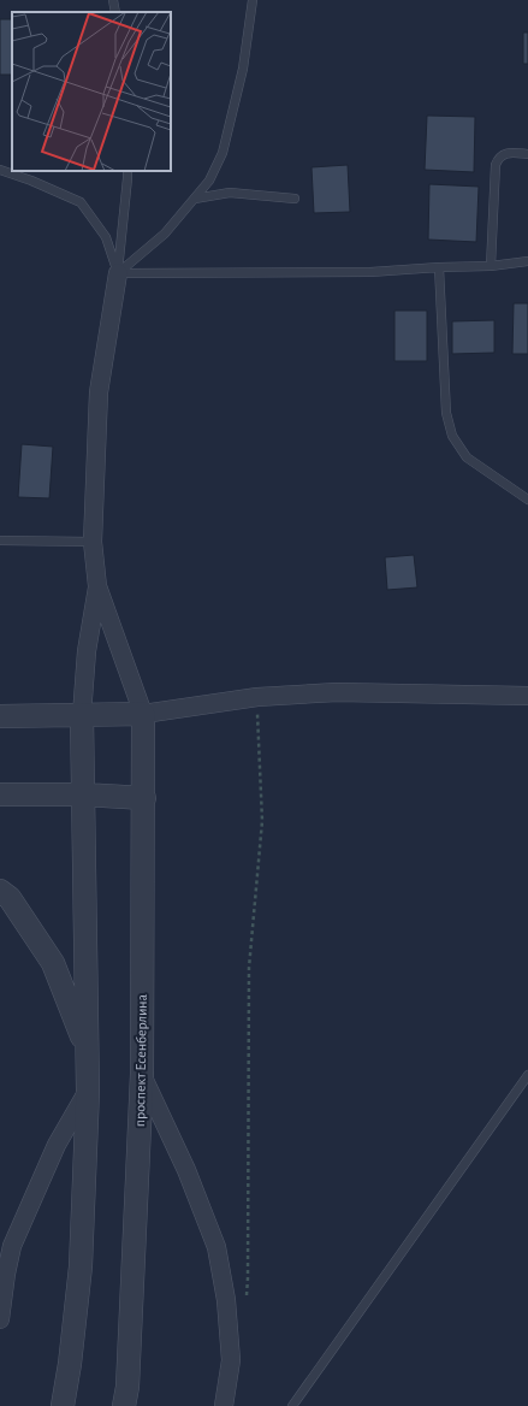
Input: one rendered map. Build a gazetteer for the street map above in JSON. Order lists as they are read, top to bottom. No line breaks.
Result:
{"streets":{"street":["проспект Есенберлина"]}}
